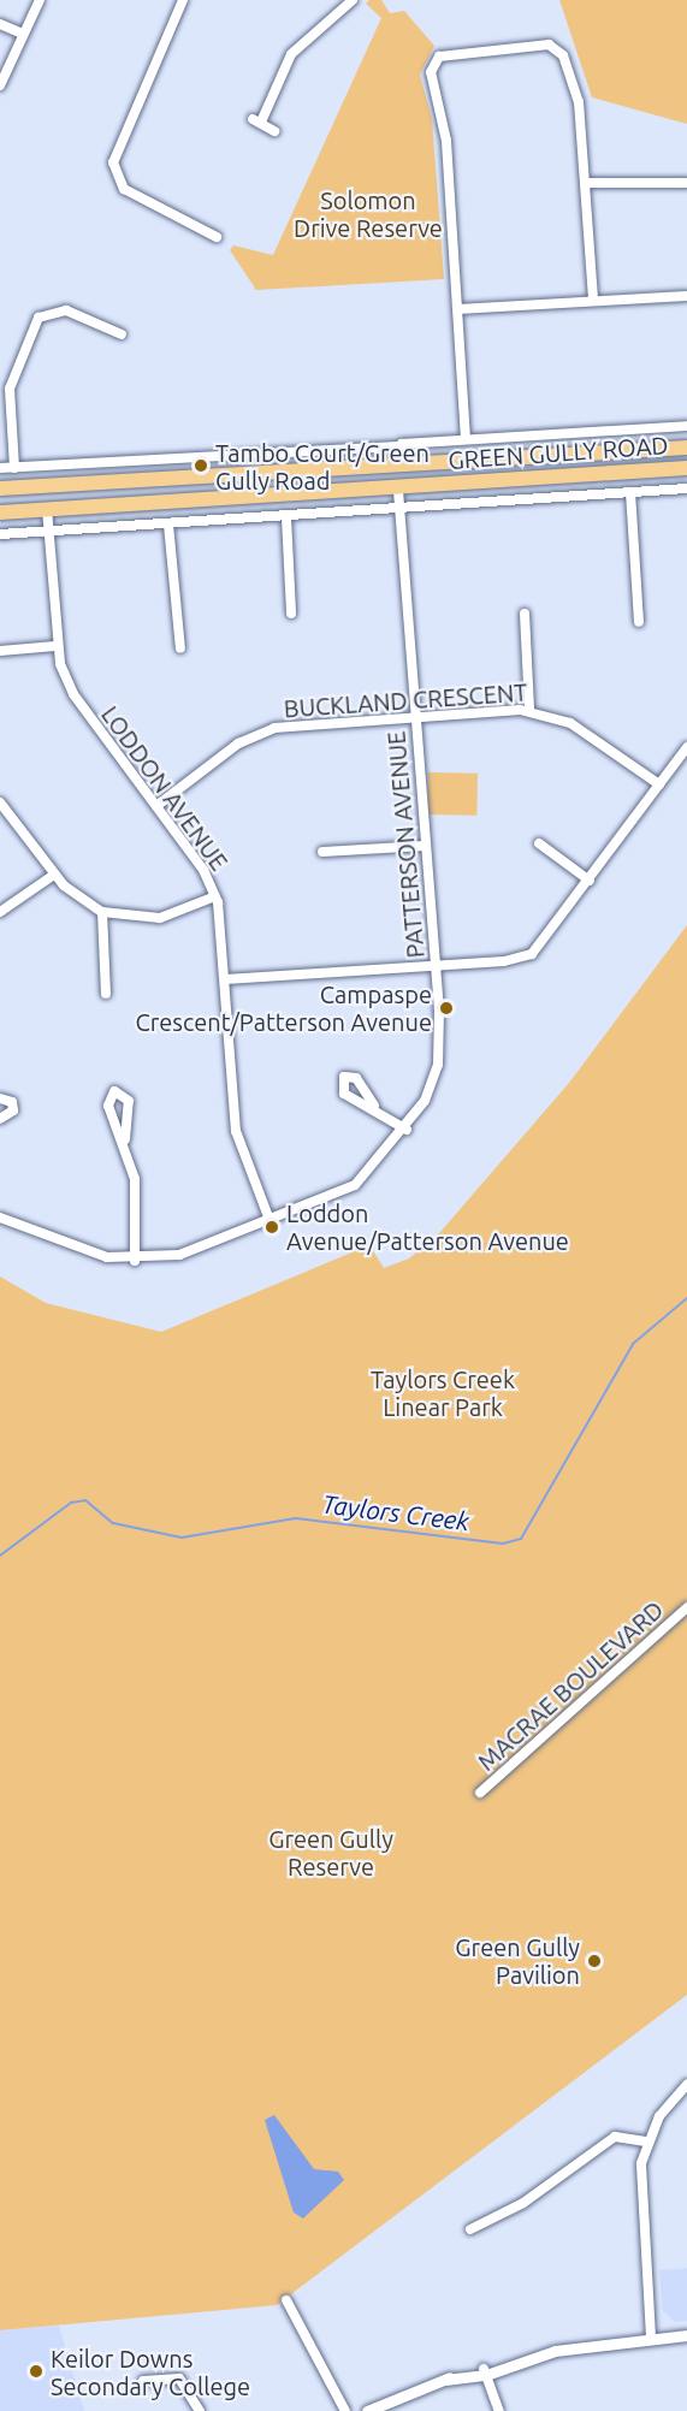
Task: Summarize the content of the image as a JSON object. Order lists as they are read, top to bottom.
{
  "streets": {
    "main road": ["GREEN GULLY ROAD"],
    "street": [
      "BUCKLAND CRESCENT",
      "LODDON AVENUE",
      "PATTERSON AVENUE",
      "MACRAE BOULEVARD"
    ]
  },
  "crossings": [
    ["GREEN GULLY ROAD", "LODDON AVENUE"],
    ["GREEN GULLY ROAD", "PATTERSON AVENUE"],
    ["BUCKLAND CRESCENT", "LODDON AVENUE"],
    ["BUCKLAND CRESCENT", "PATTERSON AVENUE"],
    ["LODDON AVENUE", "PATTERSON AVENUE"]
  ],
  "water": ["Taylors Creek"],
  "parks": ["Solomon Drive Reserve", "Taylors Creek Linear Park", "Green Gully Reserve"],
  "places": [
    "Tambo Court/Green Gully Road",
    "Campaspe Crescent/Patterson Avenue",
    "Loddon Avenue/Patterson Avenue",
    "Green Gully Pavilion",
    "Keilor Downs Secondary College"
  ]
}
